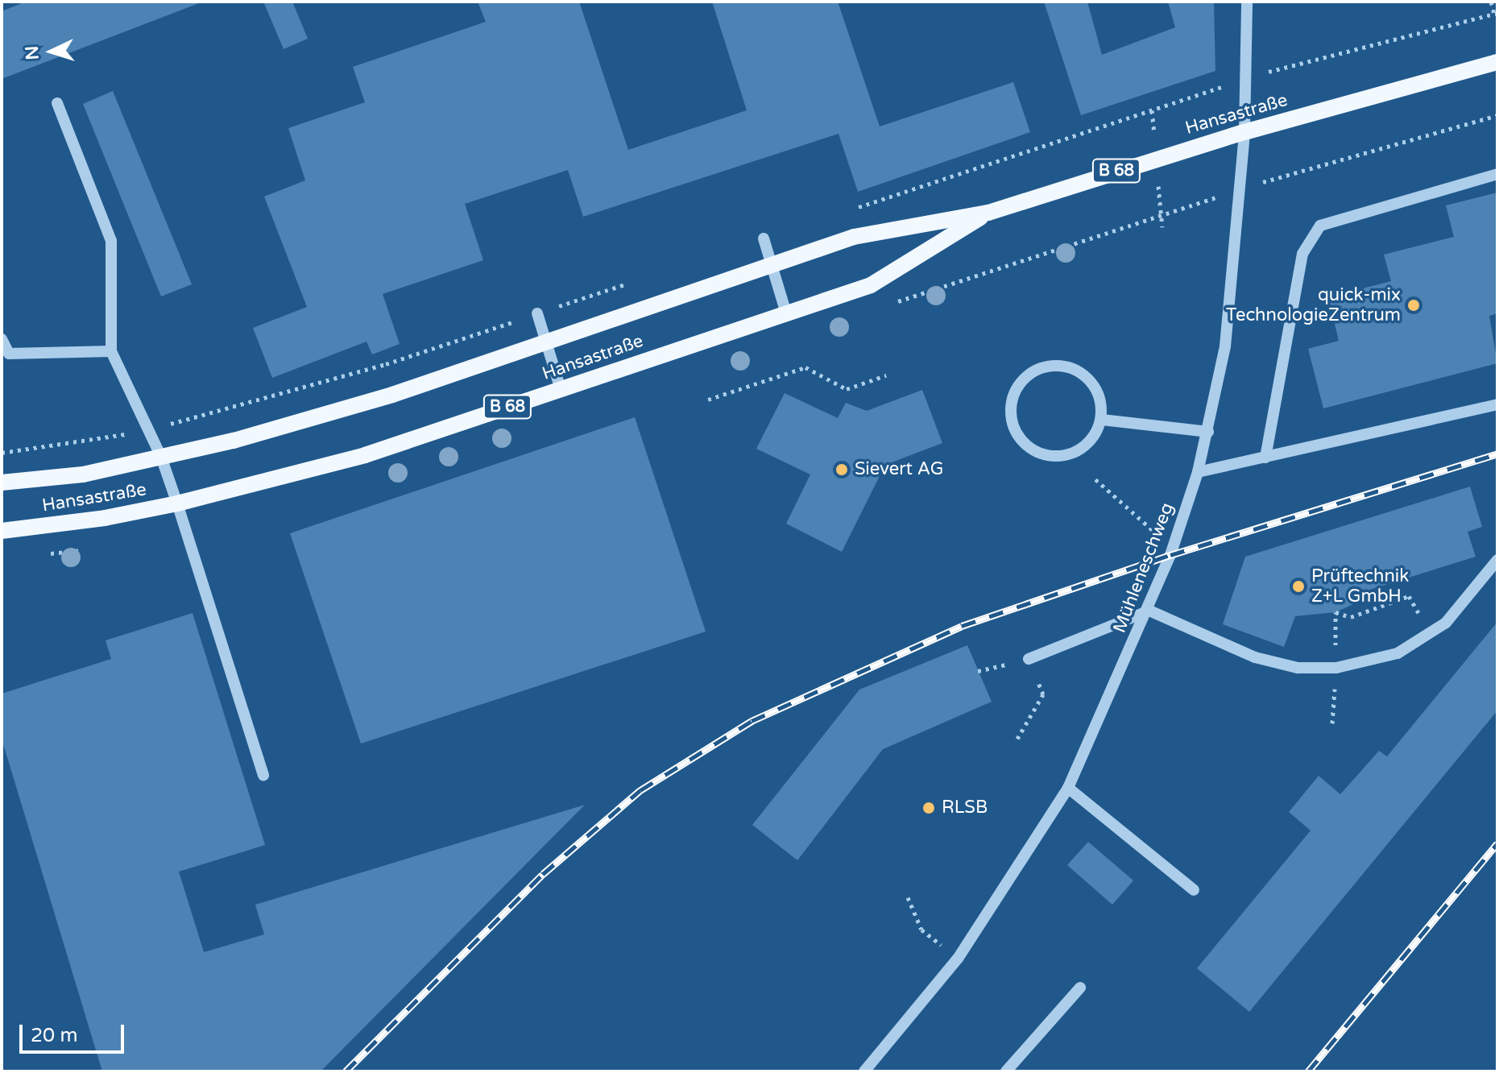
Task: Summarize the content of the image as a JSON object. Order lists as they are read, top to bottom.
{
  "streets": {
    "main road": ["Hansastraße", "B 68"],
    "street": ["Mühleneschweg"]
  },
  "crossings": [
    ["Hansastraße", "Mühleneschweg"]
  ],
  "places": [
    "quick-mix TechnologieZentrum",
    "Sievert AG",
    "Prüftechnik Z+L GmbH",
    "RLSB"
  ],
  "scale_bar": "20 m",
  "north": "left"
}
